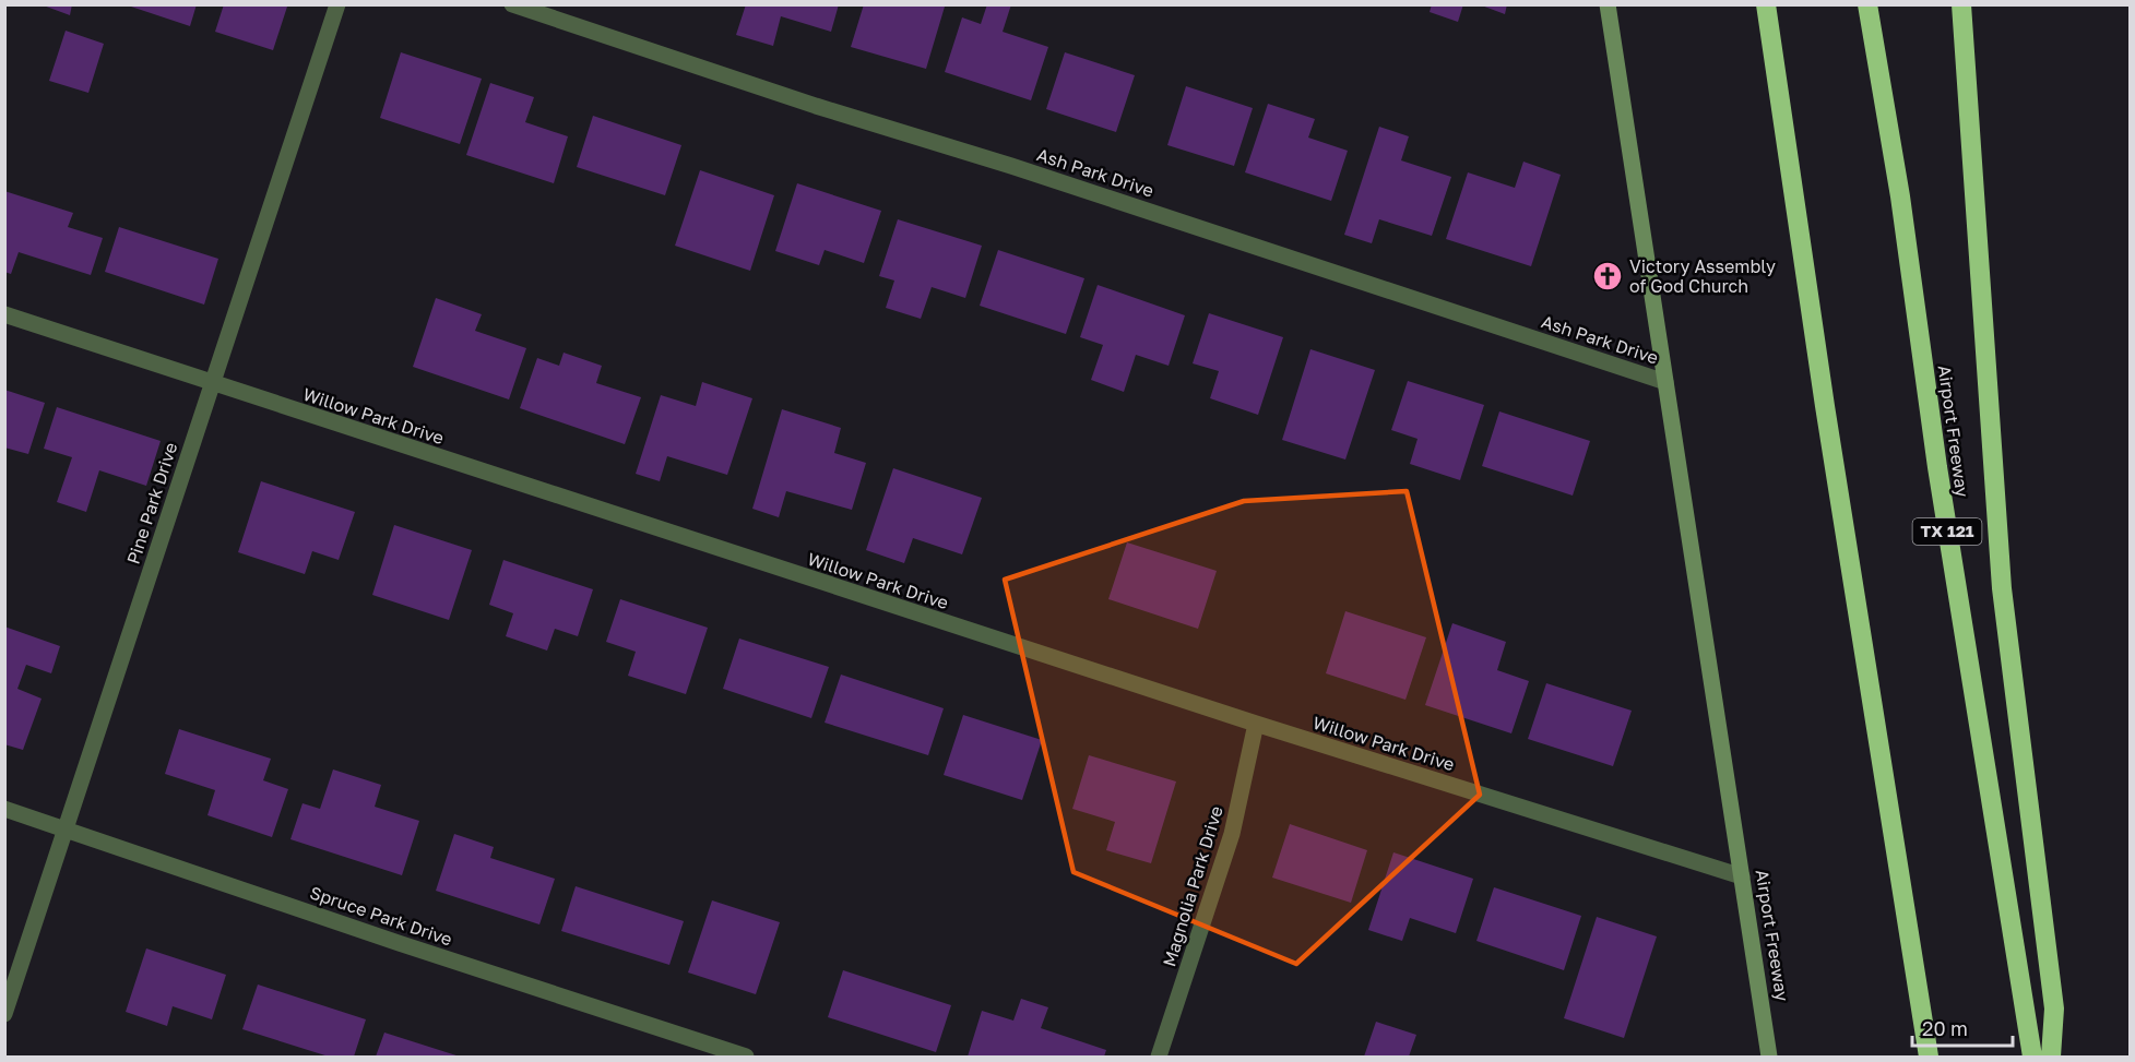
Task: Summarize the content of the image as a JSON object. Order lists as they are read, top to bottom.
{
  "streets": {
    "highway": ["Airport Freeway", "TX 121"],
    "street": [
      "Ash Park Drive",
      "Willow Park Drive",
      "Pine Park Drive",
      "Magnolia Park Drive",
      "Spruce Park Drive"
    ]
  },
  "crossings": [
    ["Ash Park Drive", "Airport Freeway"],
    ["Willow Park Drive", "Airport Freeway"],
    ["Willow Park Drive", "Pine Park Drive"],
    ["Willow Park Drive", "Magnolia Park Drive"],
    ["Pine Park Drive", "Spruce Park Drive"]
  ],
  "places": {
    "church": ["Victory Assembly of God Church"]
  },
  "scale_bar": "20 m"
}
